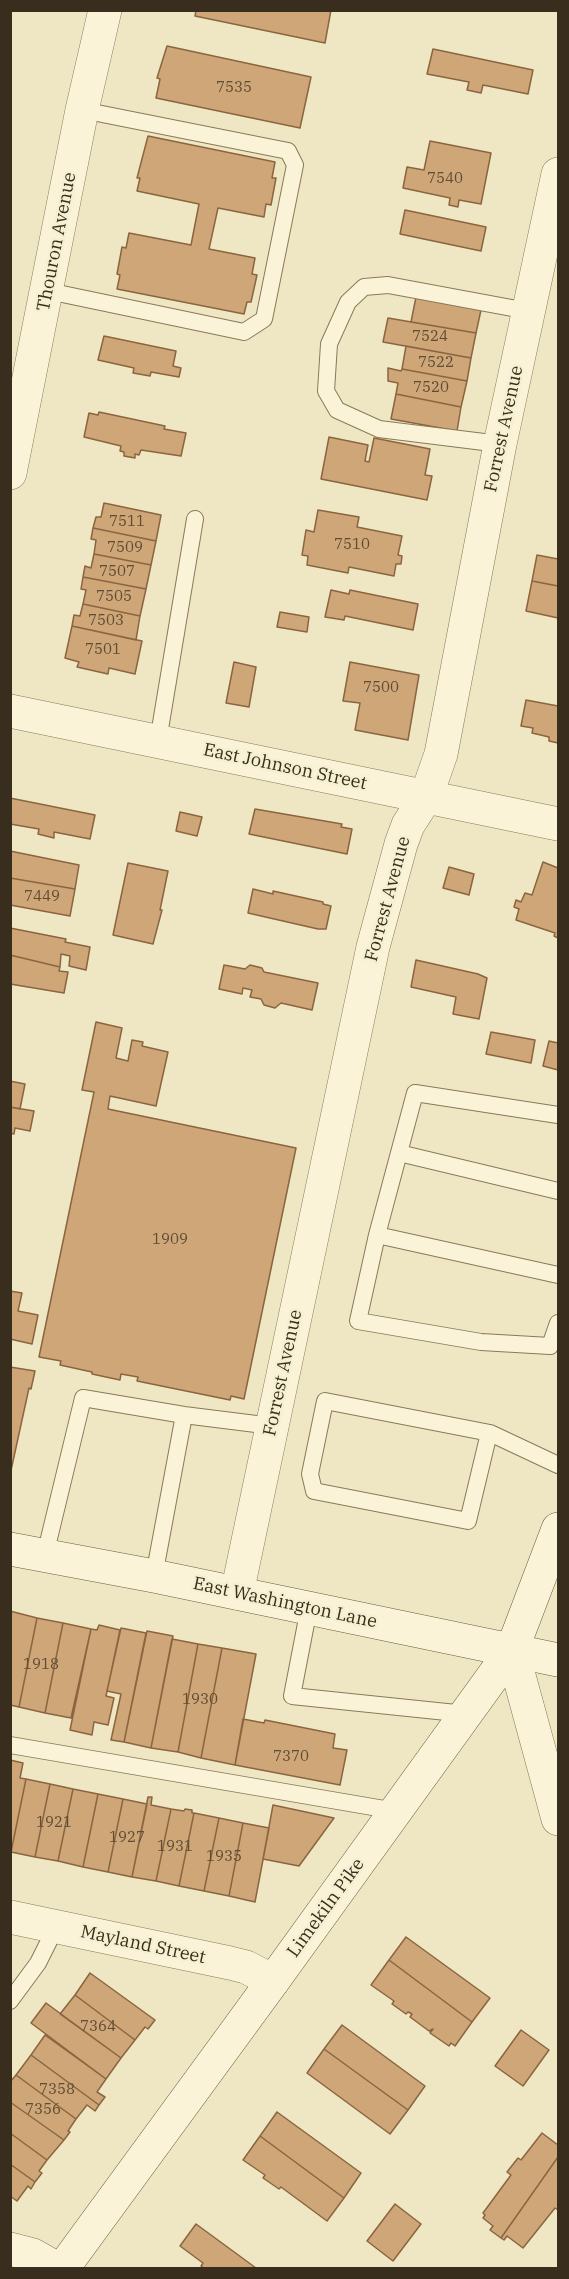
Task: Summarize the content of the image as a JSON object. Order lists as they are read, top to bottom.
{
  "streets": {
    "street": [
      "Thouron Avenue",
      "Forrest Avenue",
      "East Johnson Street",
      "East Washington Lane",
      "Limekiln Pike",
      "Mayland Street"
    ]
  },
  "crossings": [
    ["Forrest Avenue", "East Johnson Street"],
    ["Forrest Avenue", "East Washington Lane"],
    ["East Washington Lane", "Limekiln Pike"],
    ["Limekiln Pike", "Mayland Street"]
  ],
  "house_numbers": [
    "7535",
    "7540",
    "7524",
    "7522",
    "7520",
    "7511",
    "7510",
    "7509",
    "7507",
    "7505",
    "7503",
    "7501",
    "7500",
    "7449",
    "1909",
    "1918",
    "1930",
    "7370",
    "1921",
    "1927",
    "1931",
    "1935",
    "7364",
    "7358",
    "7356"
  ]
}
